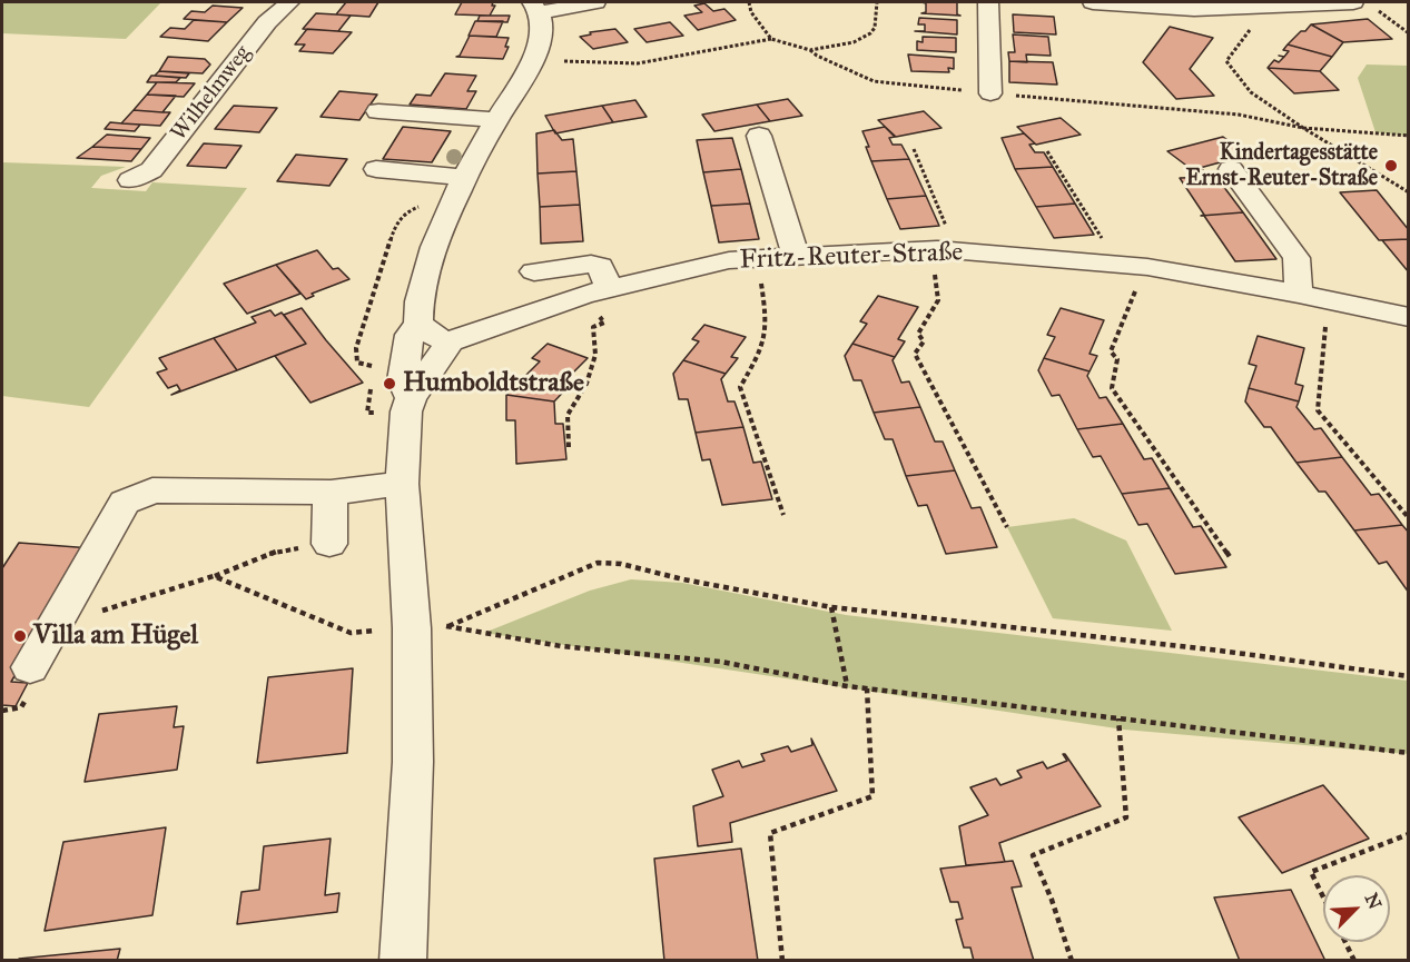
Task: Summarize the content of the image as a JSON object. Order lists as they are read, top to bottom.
{
  "streets": {
    "street": ["Wilhelmweg", "Fritz-Reuter-Straße"]
  },
  "places": ["Kindertagesstätte Ernst-Reuter-Straße", "Humboldtstraße", "Villa am Hügel"],
  "north": "top right"
}
